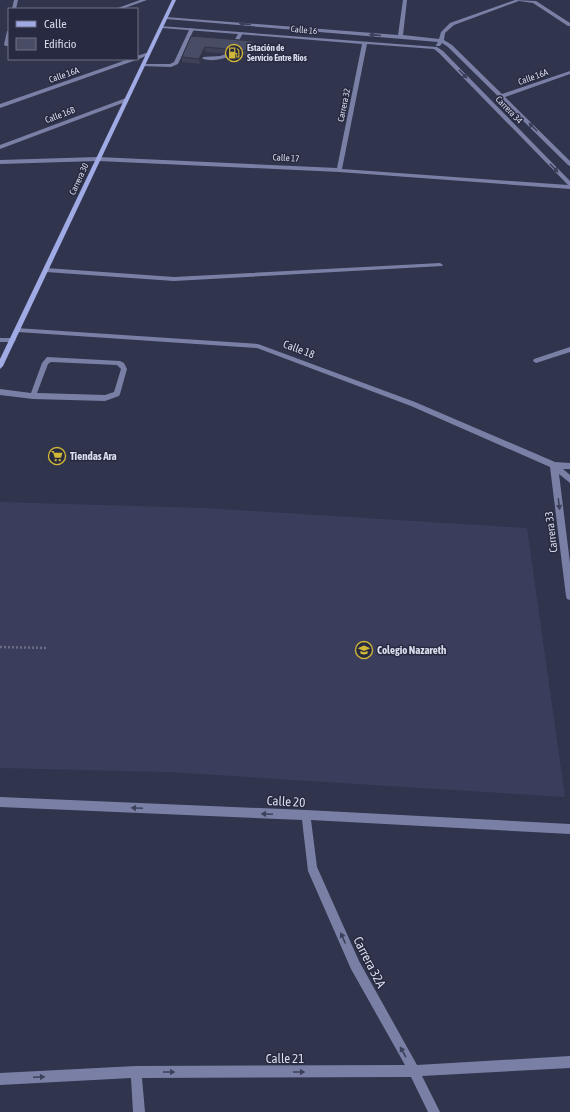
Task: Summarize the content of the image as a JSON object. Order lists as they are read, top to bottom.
{
  "streets": {
    "main road": ["Carrera 30"],
    "street": [
      "Calle 16",
      "Calle 16A",
      "Carrera 32",
      "Carrera 34",
      "Calle 16B",
      "Calle 17",
      "Calle 18",
      "Carrera 33",
      "Calle 20",
      "Carrera 32A",
      "Calle 21"
    ]
  },
  "crossings": [
    ["Calle 16", "Carrera 32"],
    ["Calle 16", "Carrera 34"],
    ["Calle 16", "Carrera 30"],
    ["Calle 16A", "Carrera 34"],
    ["Carrera 32", "Calle 17"],
    ["Carrera 34", "Calle 17"],
    ["Calle 16B", "Carrera 30"],
    ["Calle 17", "Carrera 30"],
    ["Carrera 30", "Calle 18"],
    ["Calle 18", "Carrera 33"],
    ["Calle 20", "Carrera 32A"],
    ["Carrera 32A", "Calle 21"]
  ],
  "one_way": [
    "Carrera 33",
    "Calle 20",
    "Carrera 32A",
    "Calle 21"
  ],
  "places": {
    "fuel station": ["Estación de Servicio Entre Ríos"],
    "supermarket": ["Tiendas Ara"],
    "school or university": ["Colegio Nazareth"]
  },
  "legend": ["Calle", "Edificio"]
}
